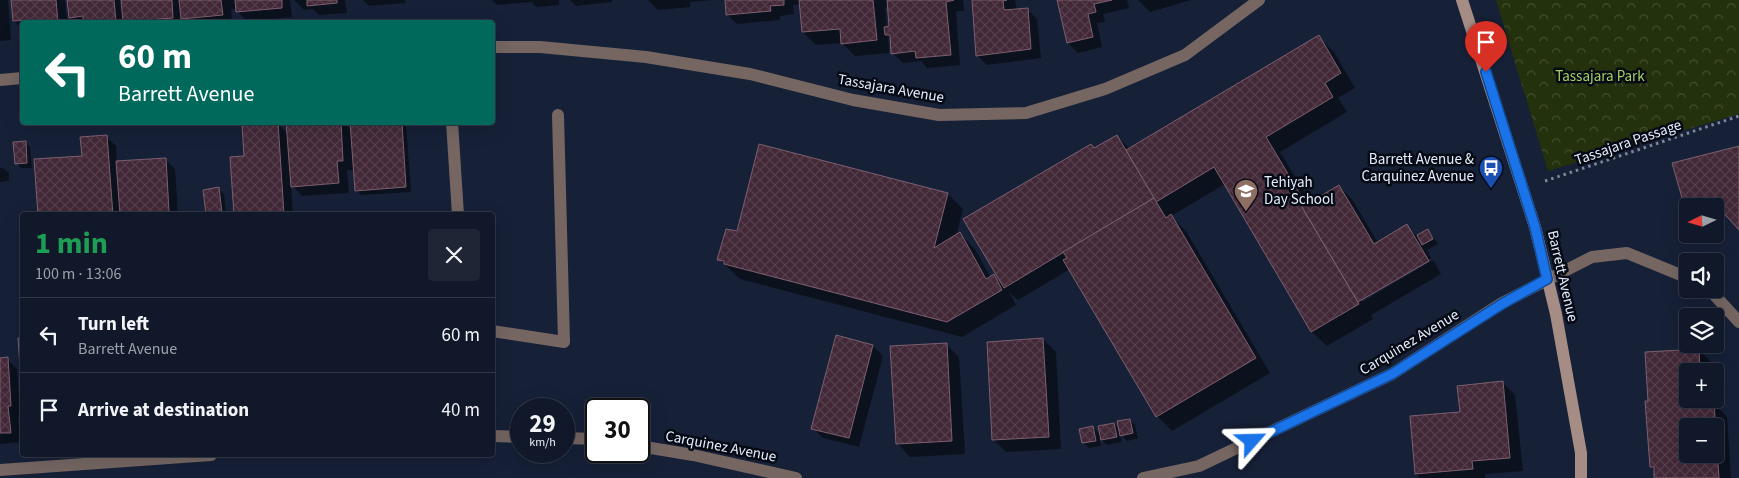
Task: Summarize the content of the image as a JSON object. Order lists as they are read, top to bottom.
{
  "streets": {
    "street": ["Tassajara Avenue", "Barrett Avenue", "Carquinez Avenue"],
    "path": ["Tassajara Passage"]
  },
  "crossings": [
    ["Tassajara Passage", "Barrett Avenue"],
    ["Barrett Avenue", "Carquinez Avenue"]
  ],
  "parks": ["Tassajara Park"],
  "places": {
    "bus stop": ["Barrett Avenue & Carquinez Avenue"],
    "school or university": ["Tehiyah Day School"]
  },
  "north": "left",
  "page": {
    "turn": ["60 m", "Barrett Avenue"],
    "map_buttons": ["+", "−"],
    "heading": ["1 min", "100 m · 13:06"],
    "list": [
      {
        "name": "Turn left",
        "note": "Barrett Avenue",
        "value": "60 m"
      },
      {
        "name": "Arrive at destination",
        "value": "40 m"
      }
    ],
    "speed": "29 km/h",
    "limit": "30"
  }
}
